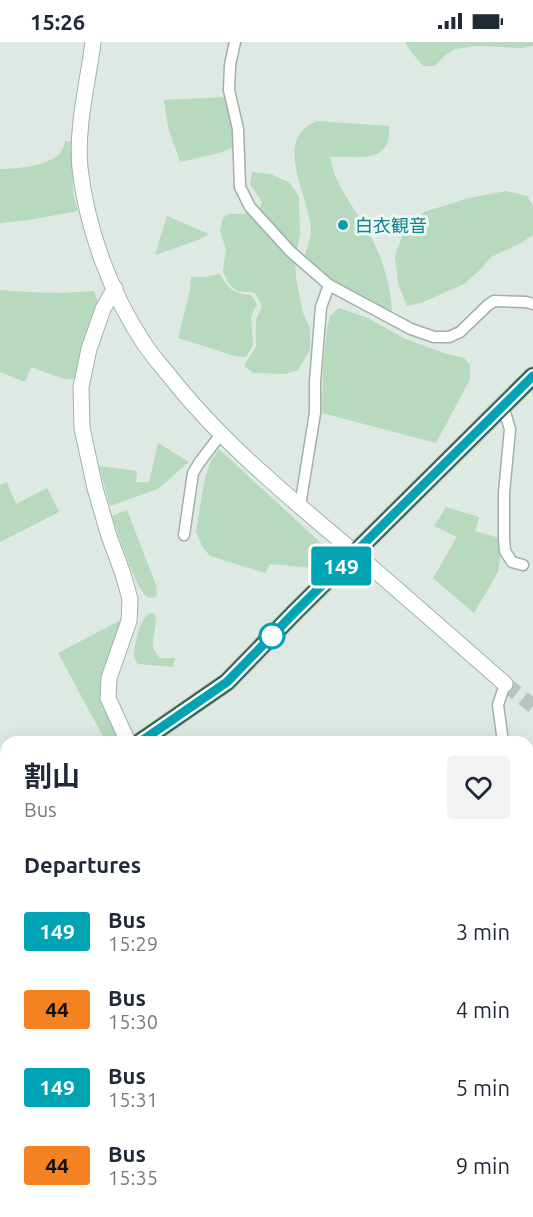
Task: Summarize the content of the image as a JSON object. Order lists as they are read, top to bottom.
{
  "places": ["白衣観音"],
  "lines": ["bus line 149"],
  "page": {
    "status": "15:26",
    "on_map": "149",
    "heading": [
      ["割山", "Bus"],
      "Departures"
    ],
    "list": [
      {
        "mark": "149",
        "name": "Bus",
        "note": "15:29",
        "value": "3 min"
      },
      {
        "mark": "44",
        "name": "Bus",
        "note": "15:30",
        "value": "4 min"
      },
      {
        "mark": "149",
        "name": "Bus",
        "note": "15:31",
        "value": "5 min"
      },
      {
        "mark": "44",
        "name": "Bus",
        "note": "15:35",
        "value": "9 min"
      }
    ]
  }
}
